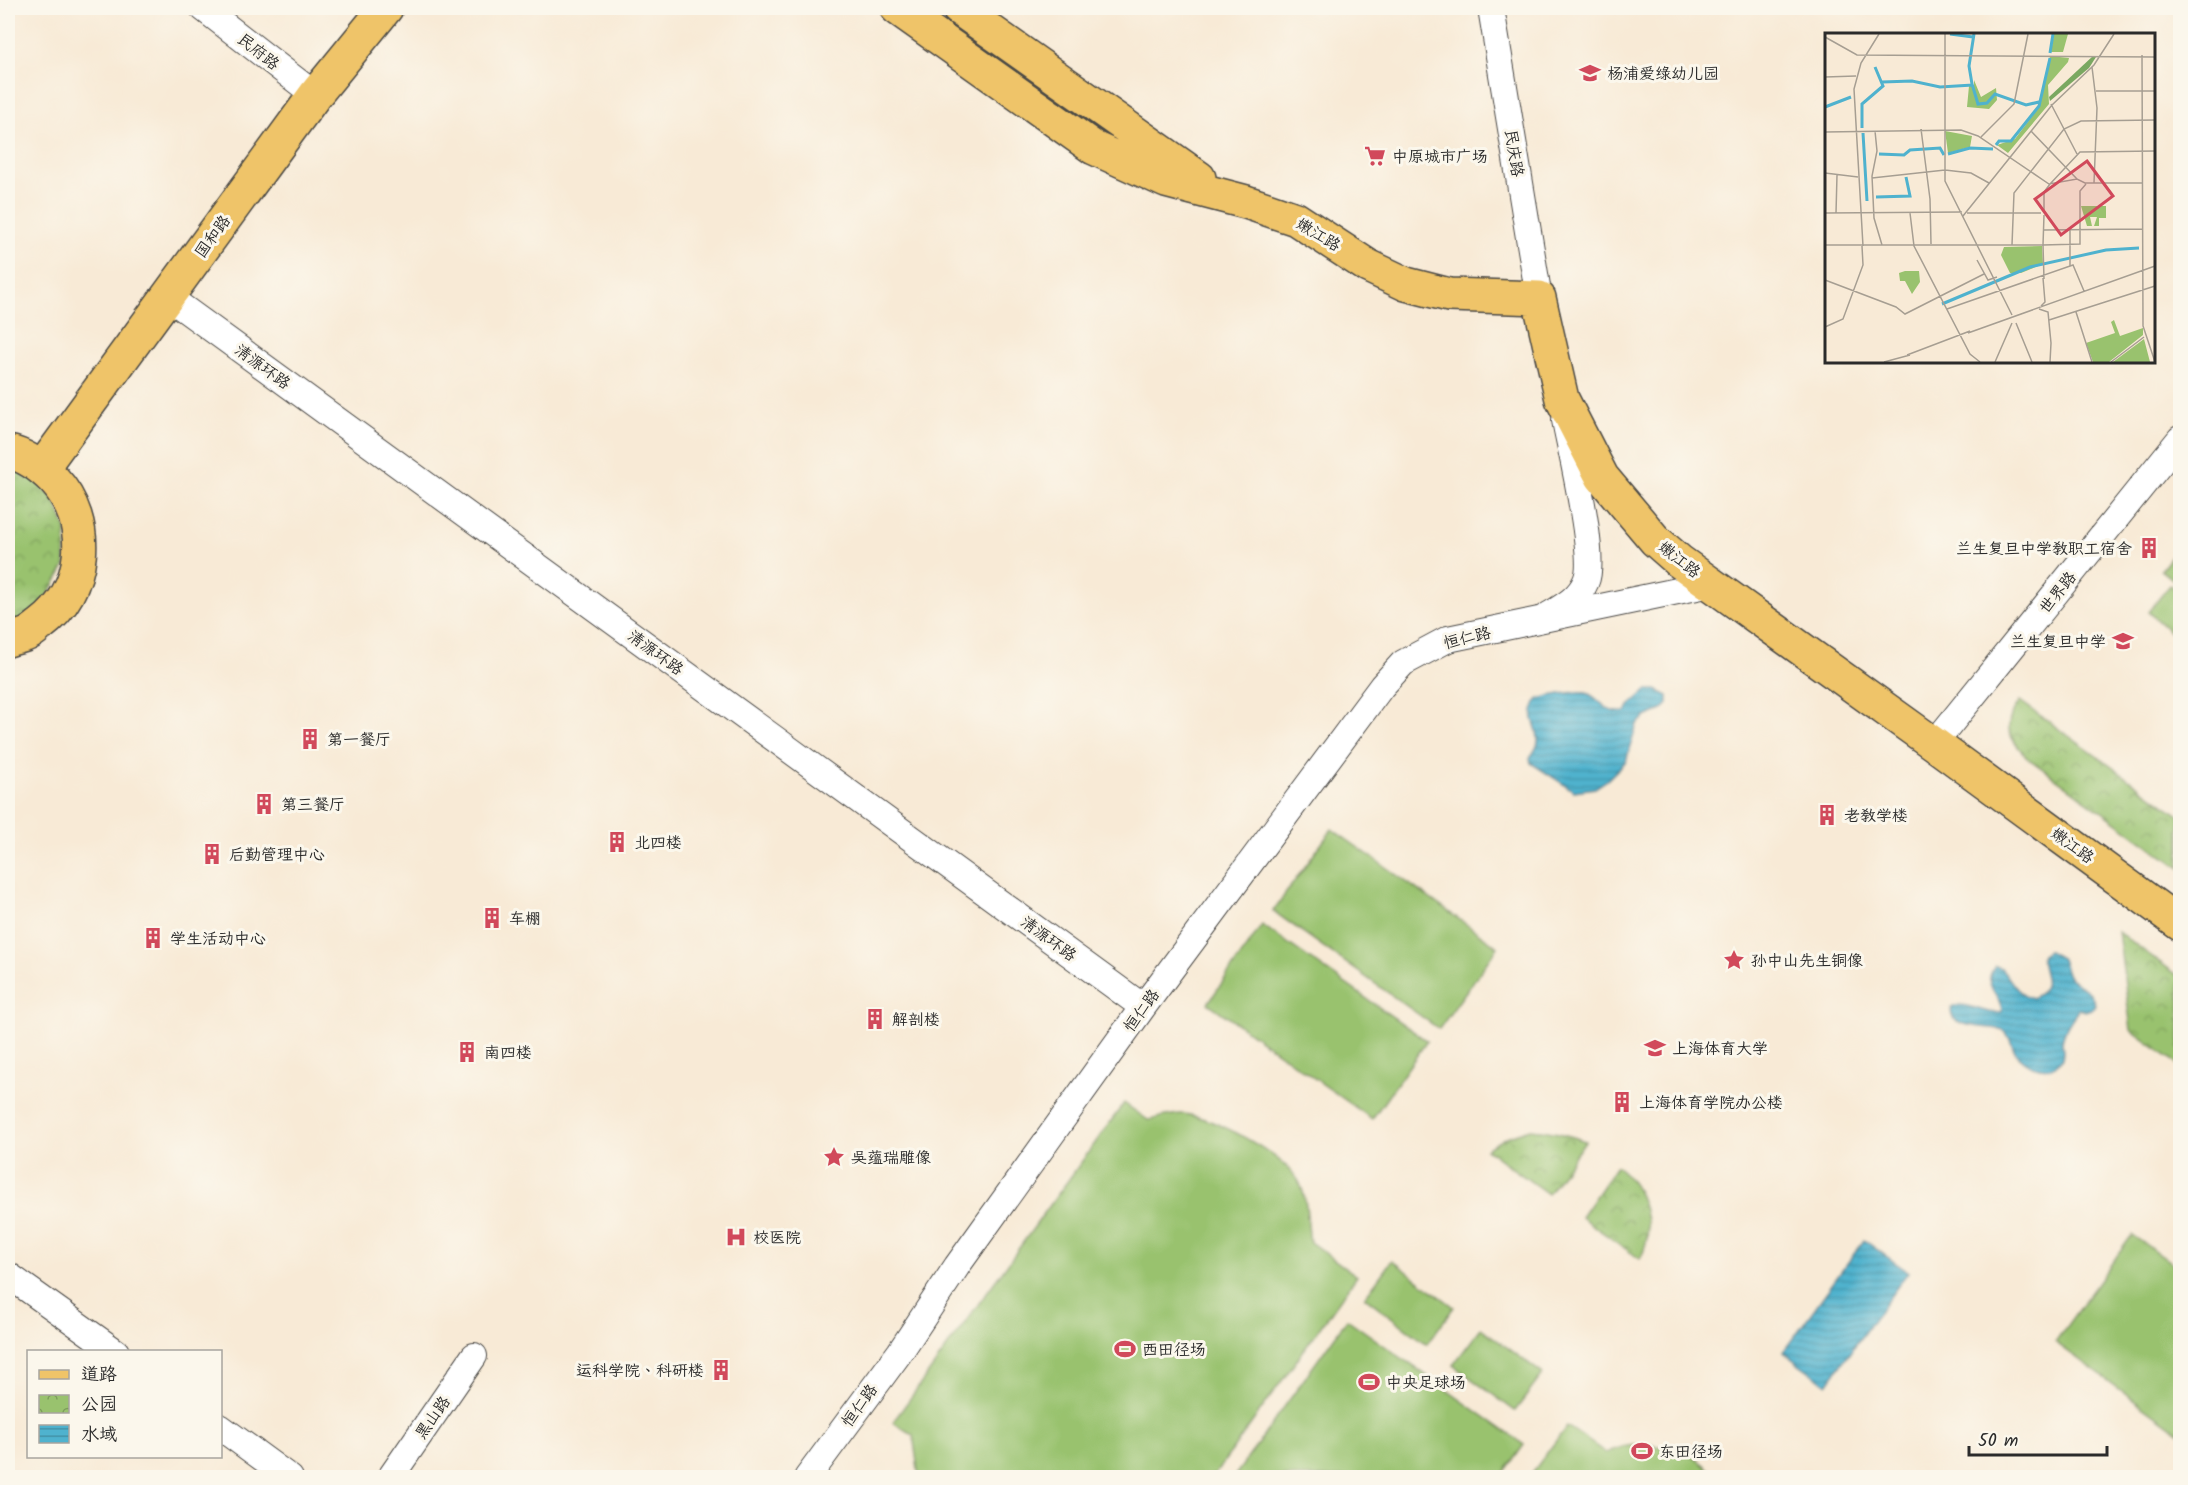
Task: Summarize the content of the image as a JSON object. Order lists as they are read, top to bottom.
{
  "streets": {
    "main road": ["嫩江路", "国和路"],
    "street": [
      "民府路",
      "民庆路",
      "清源环路",
      "世界路",
      "恒仁路",
      "黑山路"
    ]
  },
  "crossings": [
    ["民府路", "国和路"],
    ["民庆路", "嫩江路"],
    ["嫩江路", "世界路"],
    ["嫩江路", "恒仁路"],
    ["国和路", "清源环路"],
    ["清源环路", "恒仁路"]
  ],
  "places": {
    "school or university": ["杨浦爱绿幼儿园", "兰生复旦中学", "上海体育大学"],
    "supermarket": ["中原城市广场"],
    "building": [
      "兰生复旦中学教职工宿舍",
      "第一餐厅",
      "第三餐厅",
      "老教学楼",
      "北四楼",
      "后勤管理中心",
      "车棚",
      "学生活动中心",
      "解剖楼",
      "南四楼",
      "上海体育学院办公楼",
      "运科学院、科研楼"
    ],
    "place": ["孙中山先生铜像", "吴蕴瑞雕像"],
    "hospital": ["校医院"],
    "sports": ["西田径场", "中央足球场", "东田径场"]
  },
  "legend": ["道路", "公园", "水域"],
  "scale_bar": "50 m"
}
